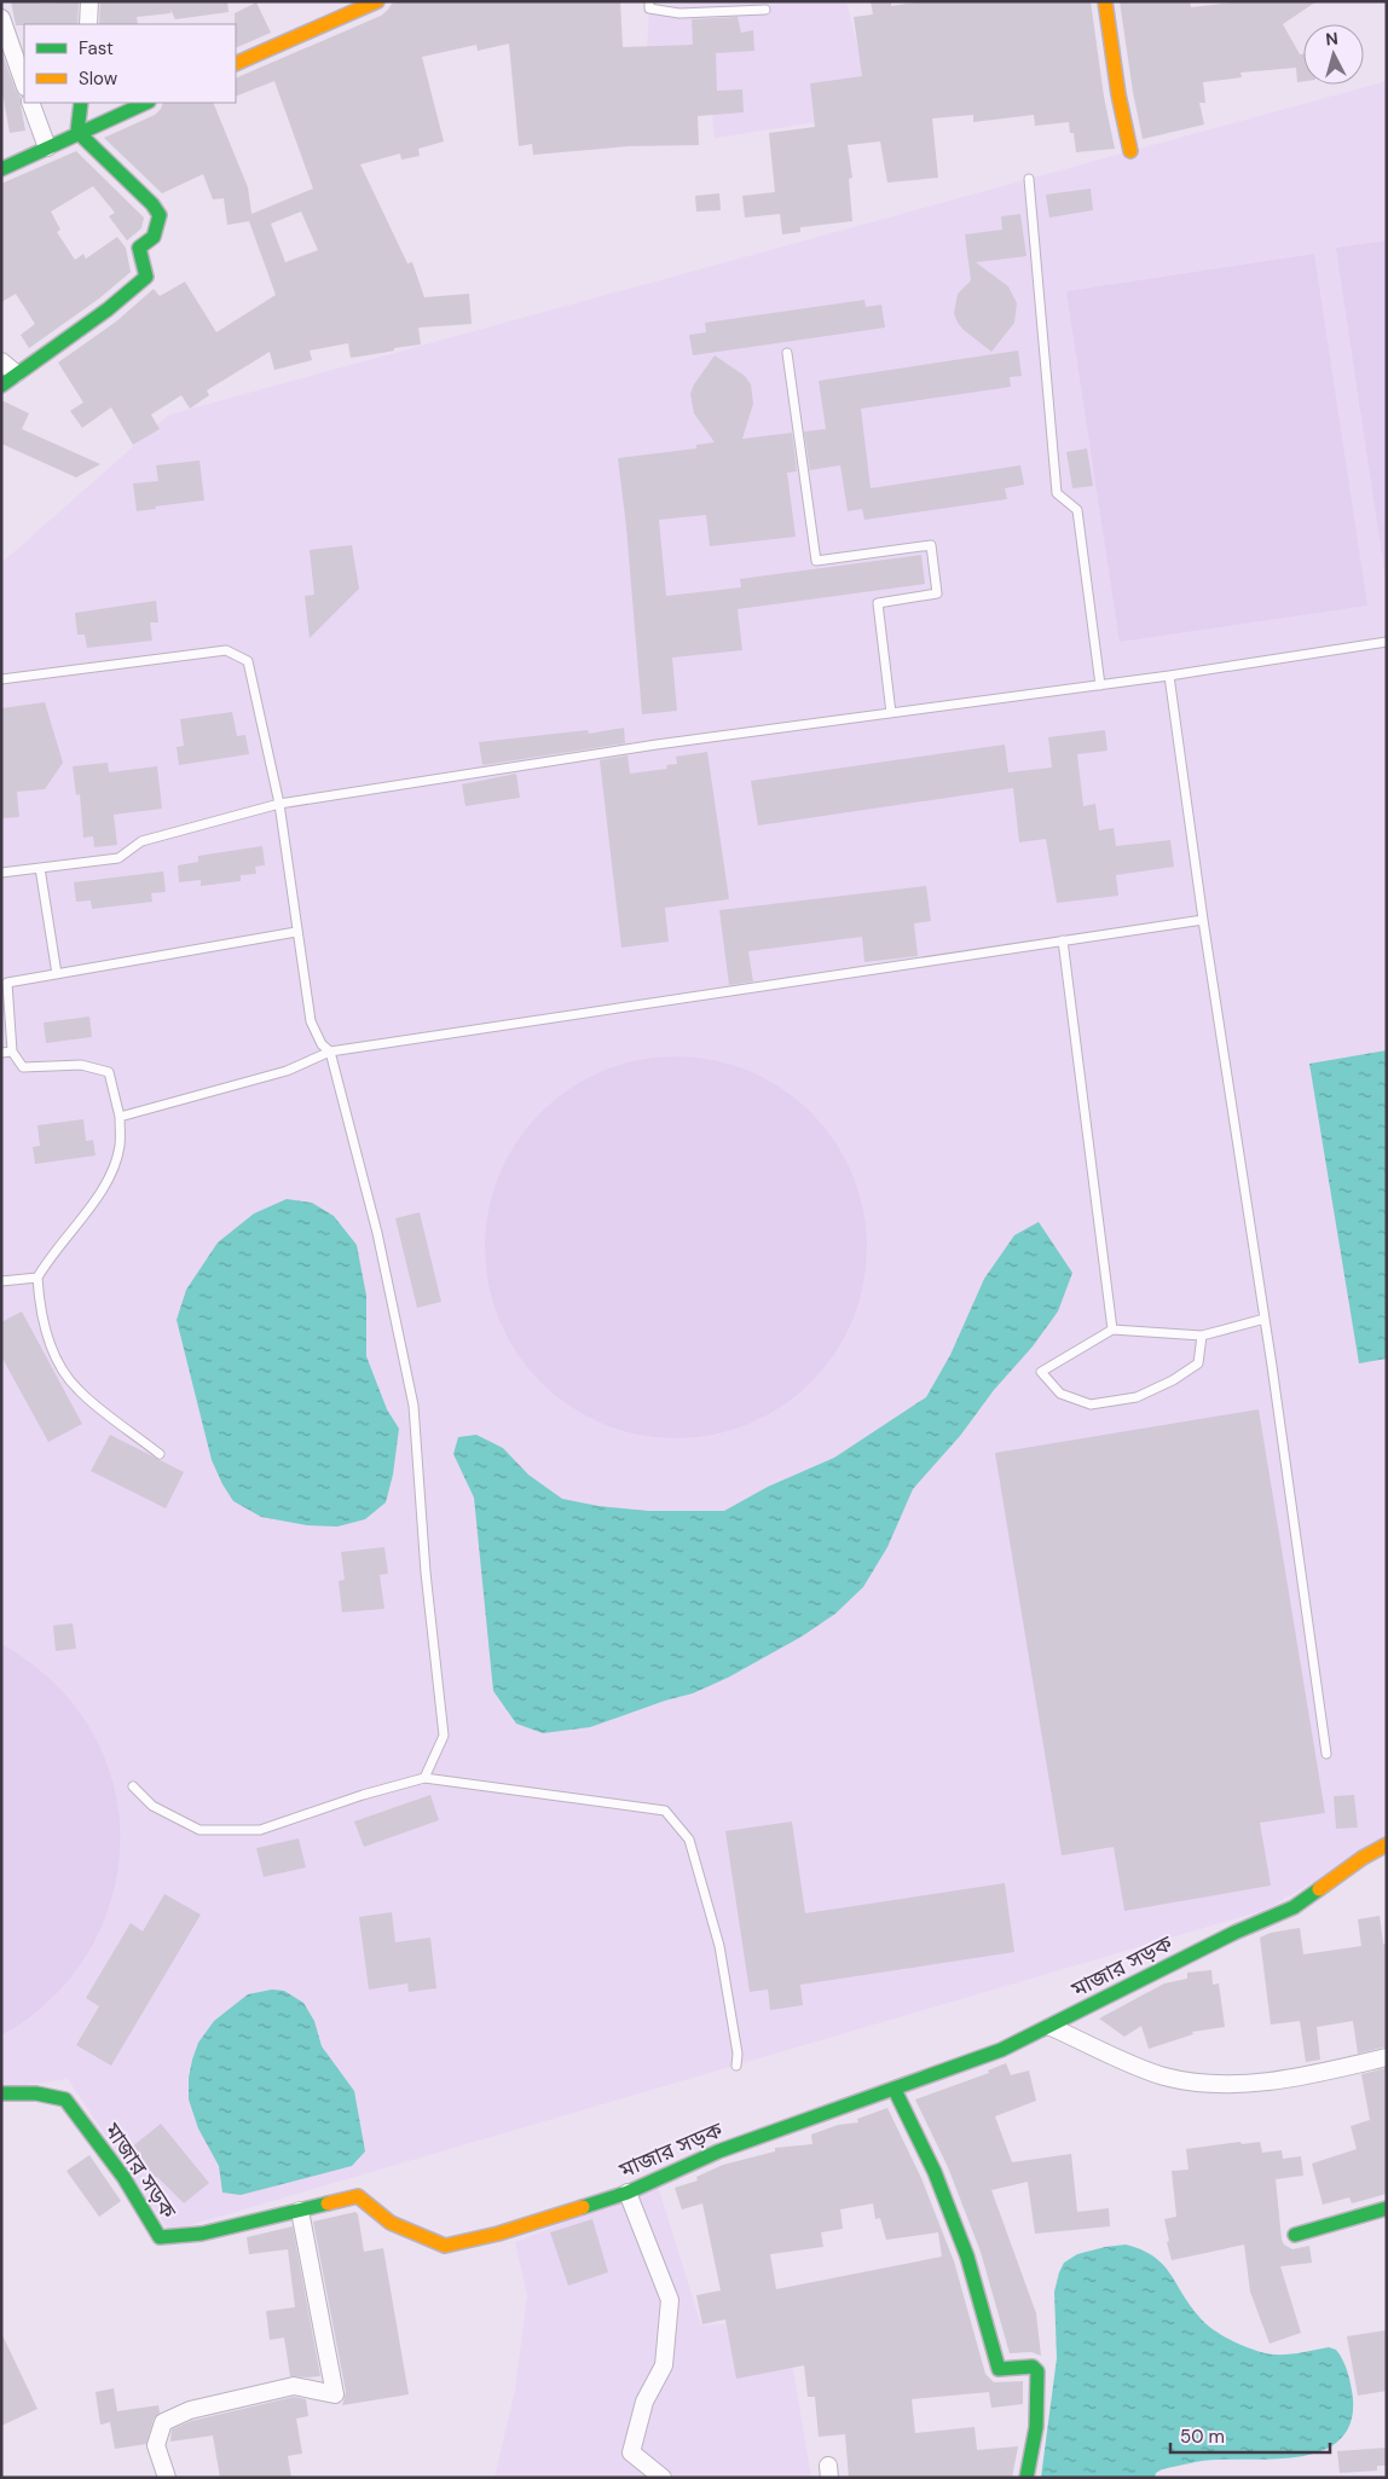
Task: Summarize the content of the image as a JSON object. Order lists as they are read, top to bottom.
{
  "streets": {
    "street": ["মাজার সড়ক"]
  },
  "legend": ["Fast", "Slow"],
  "scale_bar": "50 m",
  "north": "top"
}
